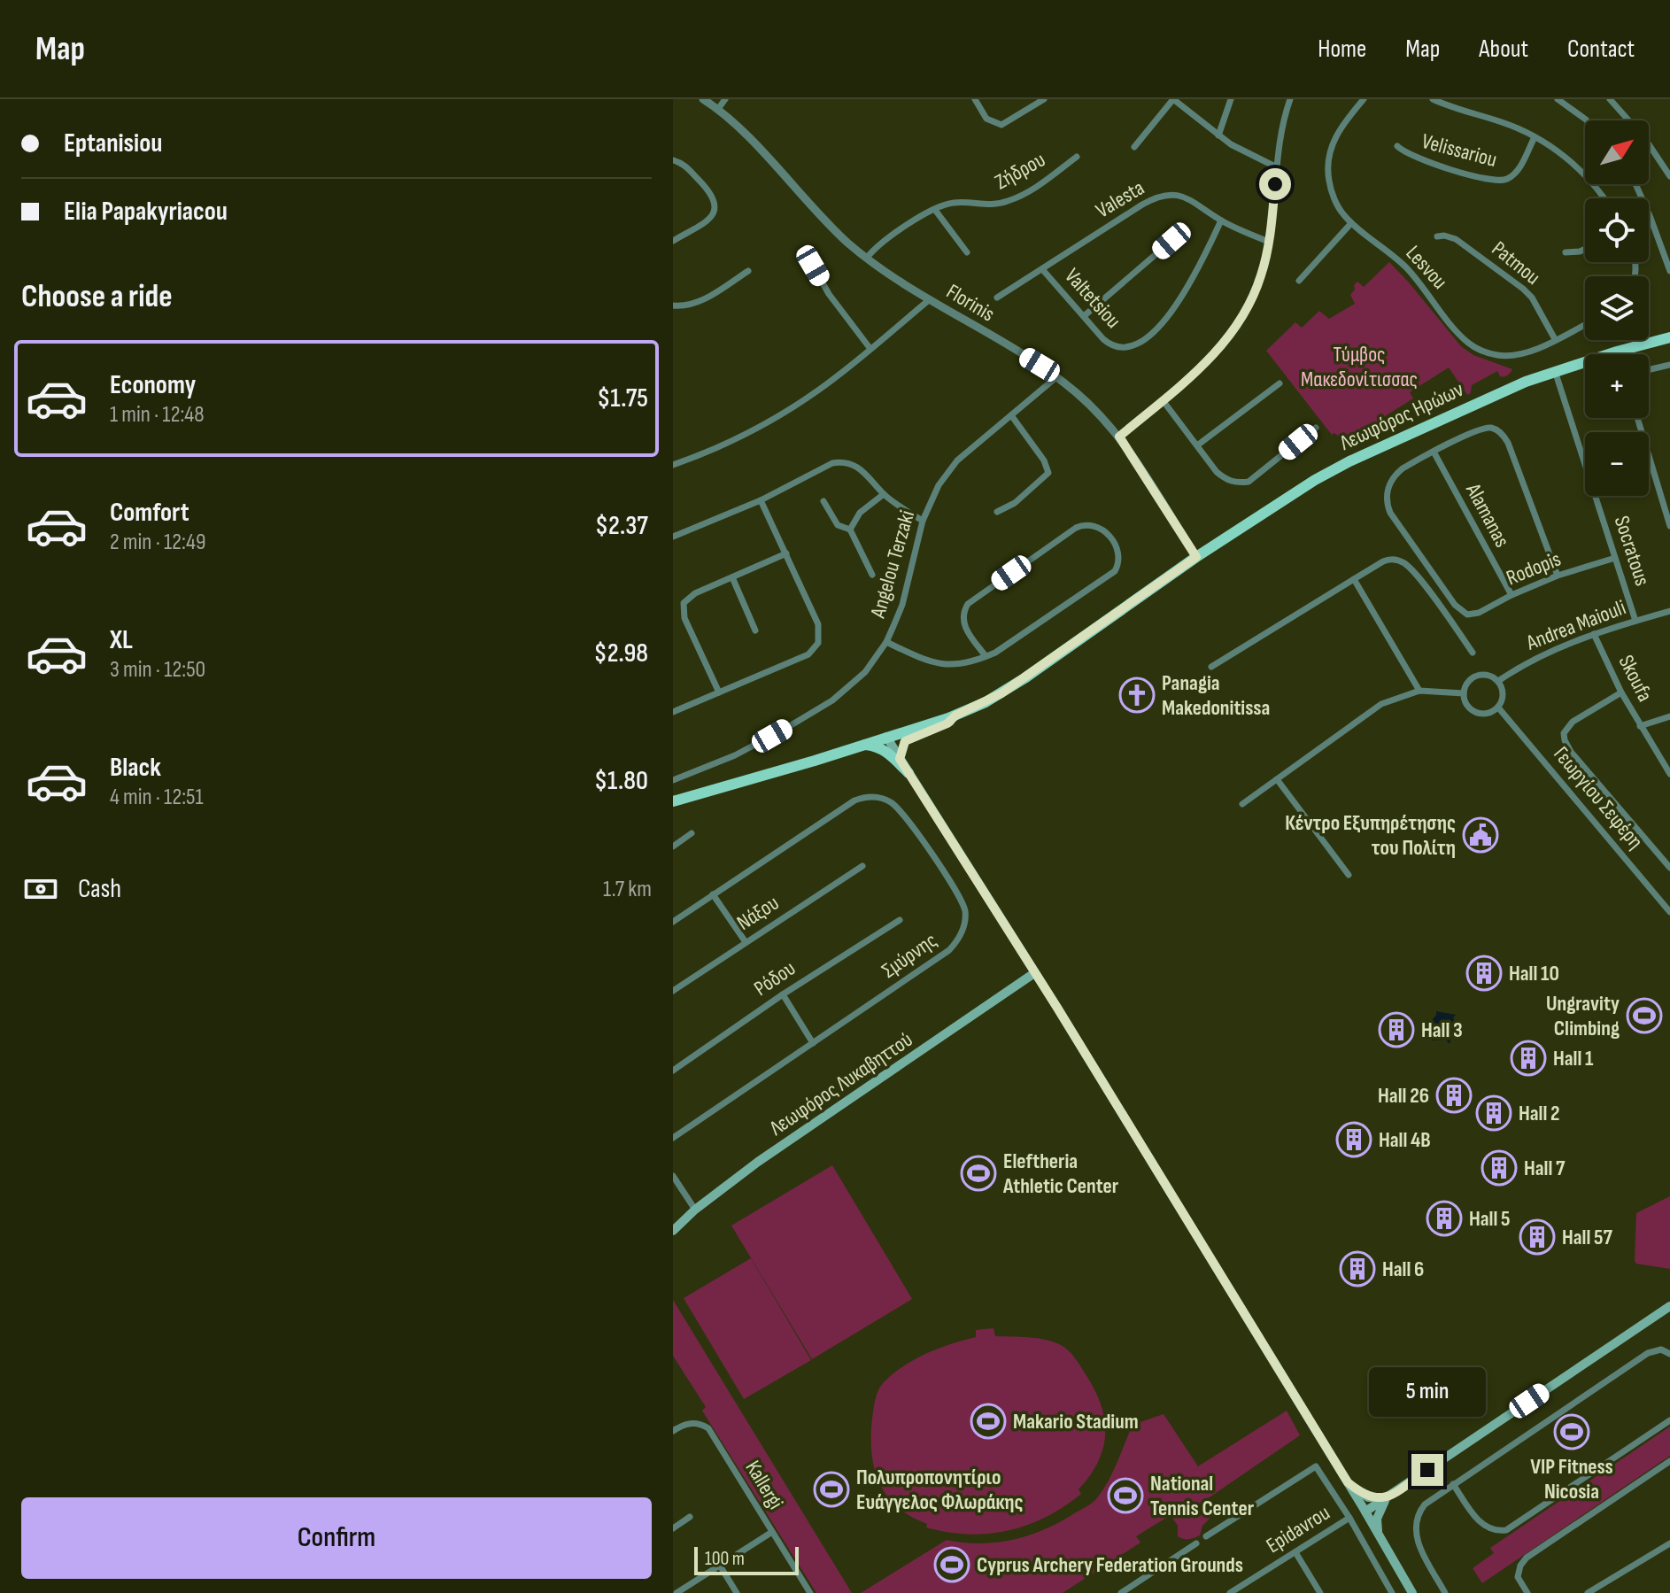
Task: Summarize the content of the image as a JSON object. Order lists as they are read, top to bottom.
{
  "streets": {
    "main road": ["Λεωφόρος Ηρώων", "Λεωφόρος Λυκαβηττού"],
    "street": [
      "Velissariou",
      "Ζήδρου",
      "Valesta",
      "Patmou",
      "Lesvou",
      "Valtetsiou",
      "Florinis",
      "Alamanas",
      "Socratous",
      "Angelou Terzaki",
      "Rodopis",
      "Andrea Maiouli",
      "Skoufa",
      "Γεωργίου Σεφέρη",
      "Νάξου",
      "Σμύρνης",
      "Ρόδου",
      "Kallergi",
      "Epidavrou"
    ]
  },
  "crossings": [
    ["Ζήδρου", "Florinis"],
    ["Valesta", "Valtetsiou"],
    ["Patmou", "Lesvou"],
    ["Florinis", "Λεωφόρος Ηρώων"],
    ["Florinis", "Angelou Terzaki"],
    ["Λεωφόρος Ηρώων", "Socratous"],
    ["Alamanas", "Rodopis"],
    ["Socratous", "Rodopis"],
    ["Socratous", "Andrea Maiouli"],
    ["Andrea Maiouli", "Skoufa"],
    ["Andrea Maiouli", "Γεωργίου Σεφέρη"]
  ],
  "parks": ["Τύμβος Μακεδονίτισσας"],
  "places": {
    "church": ["Panagia Makedonitissa"],
    "public building": ["Κέντρο Εξυπηρέτησης του Πολίτη"],
    "building": [
      "Hall 10",
      "Hall 3",
      "Hall 1",
      "Hall 26",
      "Hall 2",
      "Hall 4B",
      "Hall 7",
      "Hall 5",
      "Hall 57",
      "Hall 6"
    ],
    "sports": [
      "Ungravity Climbing",
      "Eleftheria Athletic Center",
      "Makario Stadium",
      "VIP Fitness Nicosia",
      "Πολυπροπονητίριο Ευάγγελος Φλωράκης",
      "National Tennis Center",
      "Cyprus Archery Federation Grounds"
    ]
  },
  "scale_bar": "100 m",
  "north": "top right",
  "page": {
    "header": "Map",
    "nav": [
      "Home",
      "Map",
      "About",
      "Contact"
    ],
    "banner": ["Eptanisiou", "Elia Papakyriacou"],
    "map_buttons": ["+", "−"],
    "heading": "Choose a ride",
    "list": [
      {
        "name": "Economy",
        "note": "1 min · 12:48",
        "value": "$1.75"
      },
      {
        "name": "Comfort",
        "note": "2 min · 12:49",
        "value": "$2.37"
      },
      {
        "name": "XL",
        "note": "3 min · 12:50",
        "value": "$2.98"
      },
      {
        "name": "Black",
        "note": "4 min · 12:51",
        "value": "$1.80"
      }
    ],
    "pay": ["Cash", "1.7 km"],
    "bubble": "5 min",
    "buttons": "Confirm",
    "scale": "100 m"
  }
}
